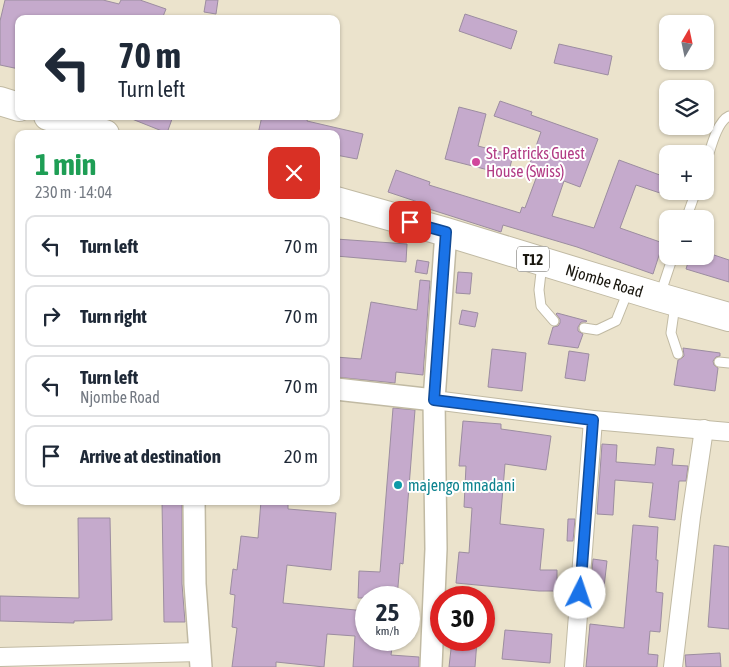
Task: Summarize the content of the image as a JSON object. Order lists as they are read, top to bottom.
{
  "streets": {
    "highway": ["T12", "Njombe Road"]
  },
  "places": ["St. Patricks Guest House (Swiss)", "majengo mnadani"],
  "north": "top",
  "page": {
    "map_buttons": ["+", "−"],
    "turn": ["70 m", "Turn left"],
    "heading": ["1 min", "230 m · 14:04"],
    "list": [
      {
        "name": "Turn left",
        "value": "70 m"
      },
      {
        "name": "Turn right",
        "value": "70 m"
      },
      {
        "name": "Turn left",
        "note": "Njombe Road",
        "value": "70 m"
      },
      {
        "name": "Arrive at destination",
        "value": "20 m"
      }
    ],
    "speed": "25 km/h",
    "limit": "30"
  }
}
